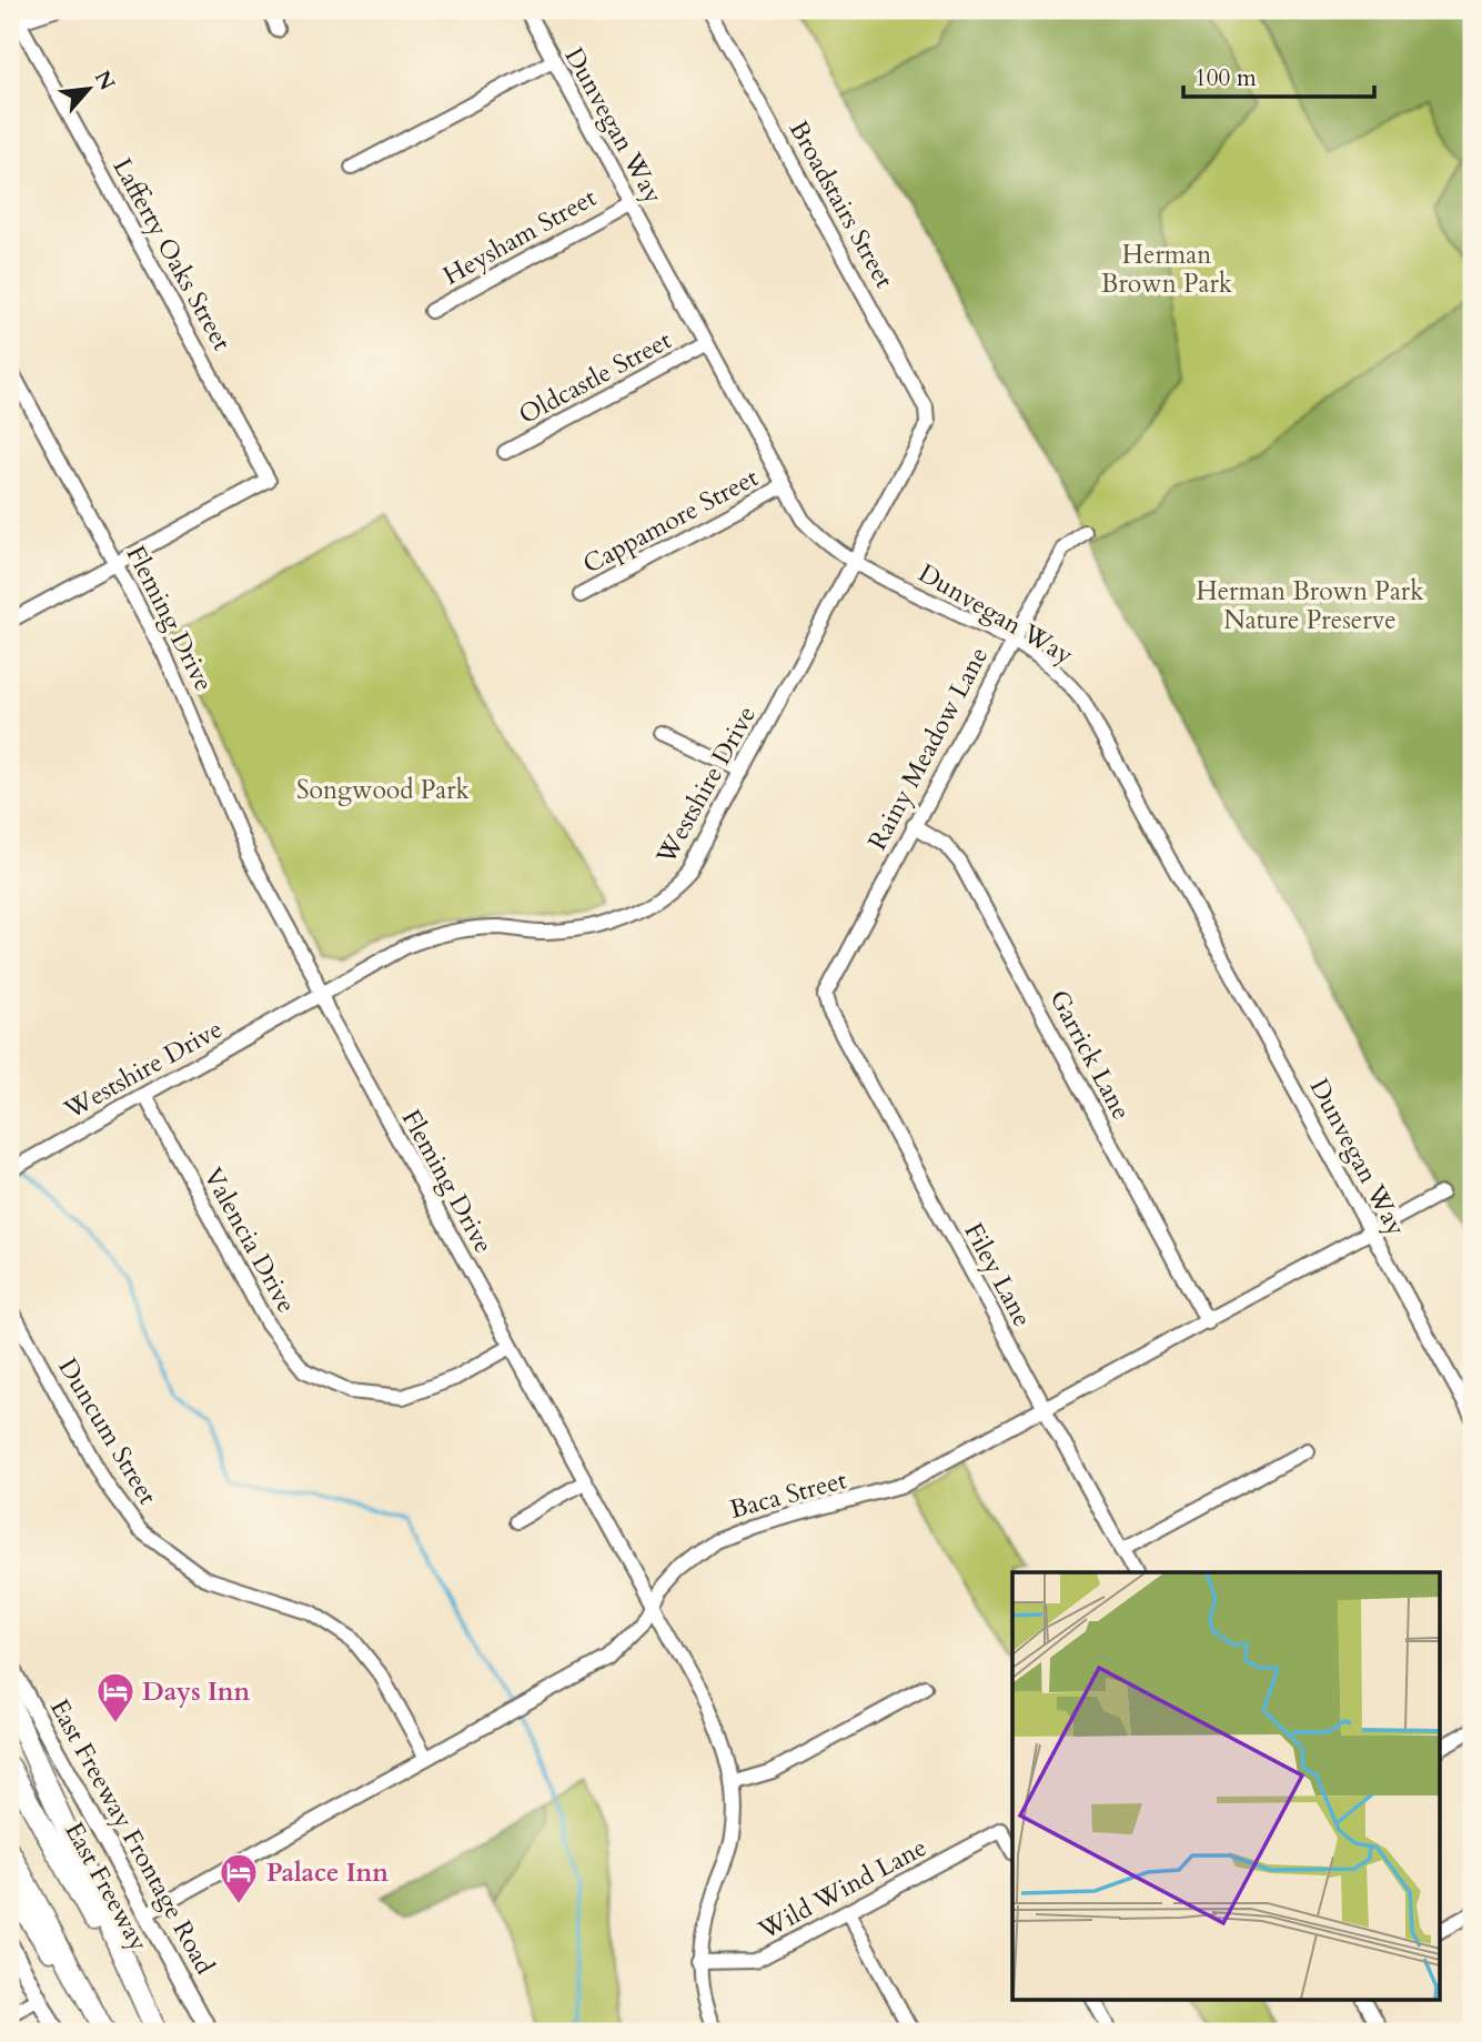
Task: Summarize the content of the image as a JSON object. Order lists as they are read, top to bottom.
{
  "streets": {
    "highway": ["East Freeway"],
    "main road": ["East Freeway Frontage Road"],
    "street": [
      "Dunvegan Way",
      "Broadstairs Street",
      "Heysham Street",
      "Lafferty Oaks Street",
      "Oldcastle Street",
      "Cappamore Street",
      "Fleming Drive",
      "Rainy Meadow Lane",
      "Westshire Drive",
      "Garrick Lane",
      "Valencia Drive",
      "Filey Lane",
      "Duncum Street",
      "Baca Street",
      "Wild Wind Lane"
    ]
  },
  "crossings": [
    ["Dunvegan Way", "Heysham Street"],
    ["Dunvegan Way", "Oldcastle Street"],
    ["Dunvegan Way", "Cappamore Street"],
    ["Dunvegan Way", "Rainy Meadow Lane"],
    ["Dunvegan Way", "Westshire Drive"],
    ["Dunvegan Way", "Baca Street"],
    ["Broadstairs Street", "Westshire Drive"],
    ["Lafferty Oaks Street", "Fleming Drive"],
    ["Fleming Drive", "Westshire Drive"],
    ["Fleming Drive", "Valencia Drive"],
    ["Fleming Drive", "Baca Street"],
    ["Fleming Drive", "Wild Wind Lane"],
    ["Rainy Meadow Lane", "Garrick Lane"],
    ["Rainy Meadow Lane", "Filey Lane"],
    ["Westshire Drive", "Valencia Drive"],
    ["Garrick Lane", "Baca Street"],
    ["Filey Lane", "Baca Street"],
    ["Duncum Street", "Baca Street"],
    ["Baca Street", "East Freeway Frontage Road"]
  ],
  "parks": ["Herman Brown Park", "Herman Brown Park Nature Preserve", "Songwood Park"],
  "places": {
    "hotel": ["Days Inn", "Palace Inn"]
  },
  "scale_bar": "100 m",
  "north": "top right"
}
